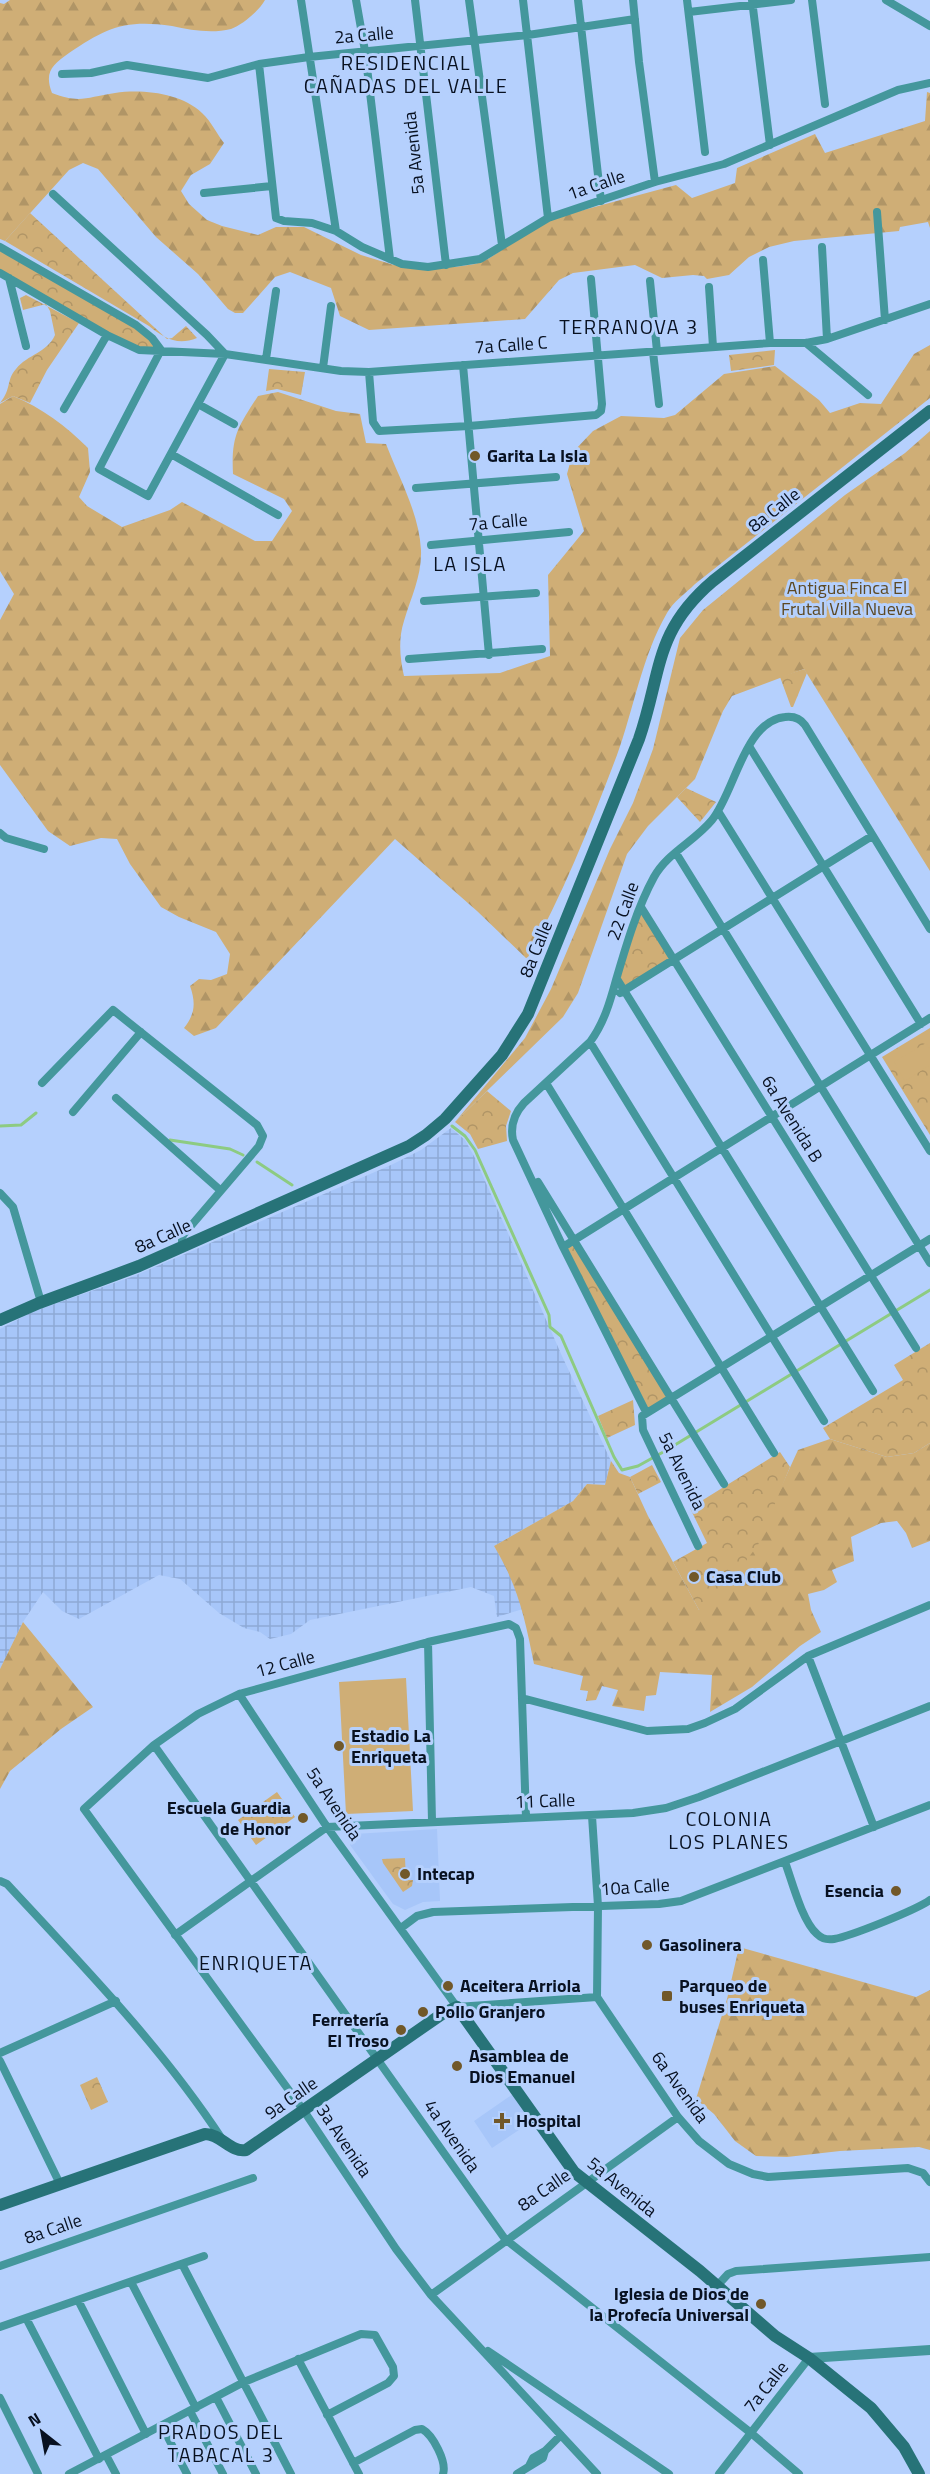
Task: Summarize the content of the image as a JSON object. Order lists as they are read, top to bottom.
{
  "streets": {
    "main road": ["5a Avenida", "8a Calle", "9a Calle"],
    "street": [
      "2a Calle",
      "1a Calle",
      "7a Calle C",
      "7a Calle",
      "22 Calle",
      "6a Avenida B",
      "12 Calle",
      "11 Calle",
      "10a Calle",
      "6a Avenida",
      "4a Avenida",
      "3a Avenida"
    ]
  },
  "crossings": [
    ["2a Calle", "5a Avenida"],
    ["5a Avenida", "1a Calle"],
    ["5a Avenida", "8a Calle"],
    ["5a Avenida", "7a Calle"],
    ["5a Avenida", "12 Calle"],
    ["5a Avenida", "11 Calle"],
    ["5a Avenida", "10a Calle"],
    ["5a Avenida", "9a Calle"],
    ["8a Calle", "6a Avenida"],
    ["8a Calle", "4a Avenida"],
    ["8a Calle", "3a Avenida"],
    ["7a Calle", "4a Avenida"],
    ["22 Calle", "6a Avenida B"],
    ["12 Calle", "4a Avenida"],
    ["12 Calle", "3a Avenida"],
    ["6a Avenida", "9a Calle"],
    ["9a Calle", "4a Avenida"],
    ["9a Calle", "3a Avenida"]
  ],
  "districts": [
    "RESIDENCIAL CAÑADAS DEL VALLE",
    "TERRANOVA 3",
    "LA ISLA",
    "COLONIA LOS PLANES",
    "ENRIQUETA",
    "PRADOS DEL TABACAL 3"
  ],
  "parks": ["Antigua Finca El Frutal Villa Nueva"],
  "places": {
    "other": [
      "Garita La Isla",
      "Casa Club",
      "Estadio La Enriqueta",
      "Escuela Guardia de Honor",
      "Intecap",
      "Esencia",
      "Gasolinera",
      "Aceitera Arriola",
      "Pollo Granjero",
      "Ferretería El Troso",
      "Asamblea de Dios Emanuel",
      "Iglesia de Dios de la Profecía Universal"
    ],
    "transit": ["Parqueo de buses Enriqueta"],
    "health": ["Hospital"]
  },
  "north": "top left"
}
